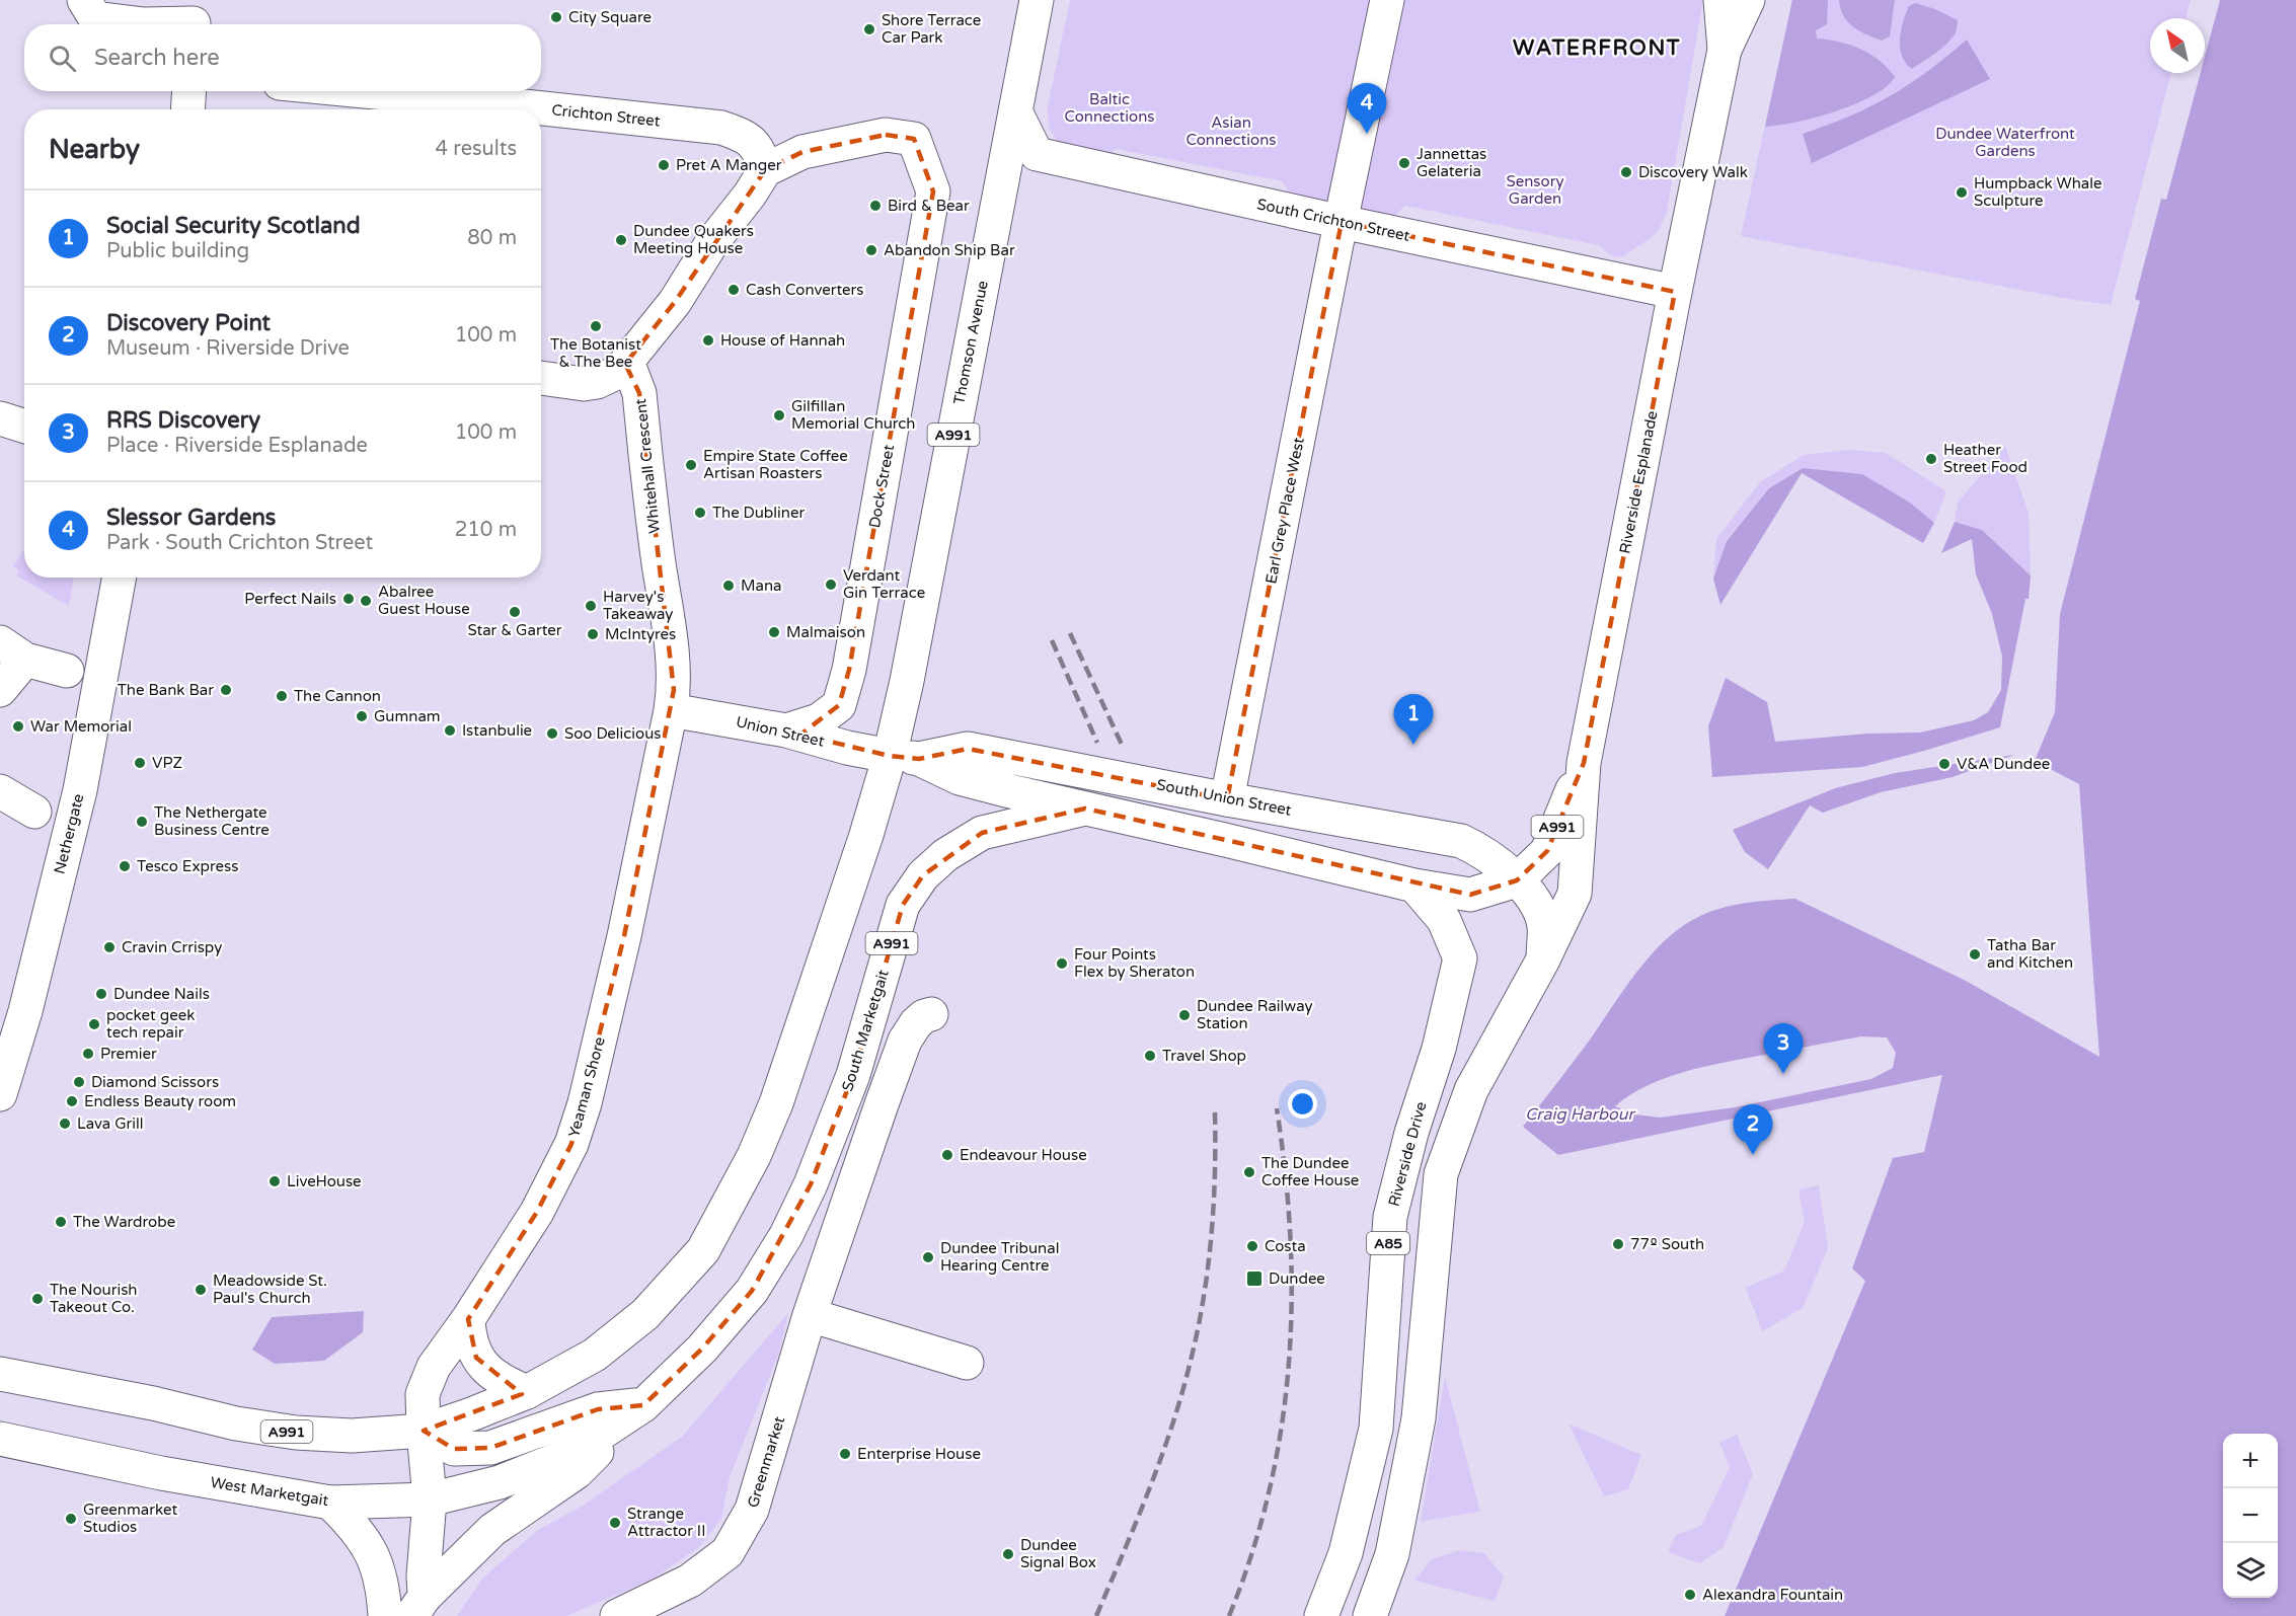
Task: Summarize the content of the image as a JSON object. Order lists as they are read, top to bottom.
{
  "streets": {
    "main road": [
      "Crichton Street",
      "South Crichton Street",
      "Thomson Avenue",
      "A991",
      "Whitehall Crescent",
      "Riverside Esplanade",
      "Dock Street",
      "Earl Grey Place West",
      "Union Street",
      "South Union Street",
      "Nethergate",
      "South Marketgait",
      "Yeaman Shore",
      "Riverside Drive",
      "A85",
      "Greenmarket",
      "West Marketgait"
    ]
  },
  "crossings": [
    ["Crichton Street", "Dock Street"],
    ["South Crichton Street", "Thomson Avenue"],
    ["South Crichton Street", "Riverside Esplanade"],
    ["South Crichton Street", "Earl Grey Place West"],
    ["Thomson Avenue", "A991"],
    ["Thomson Avenue", "Union Street"],
    ["Thomson Avenue", "South Union Street"],
    ["A991", "Riverside Esplanade"],
    ["A991", "Union Street"],
    ["A991", "South Union Street"],
    ["A991", "South Marketgait"],
    ["A991", "Yeaman Shore"],
    ["A991", "Riverside Drive"],
    ["Whitehall Crescent", "Union Street"],
    ["Whitehall Crescent", "Yeaman Shore"],
    ["Riverside Esplanade", "South Union Street"],
    ["Dock Street", "Union Street"],
    ["Earl Grey Place West", "South Union Street"],
    ["Union Street", "South Union Street"],
    ["Union Street", "Yeaman Shore"],
    ["South Marketgait", "West Marketgait"]
  ],
  "districts": ["WATERFRONT"],
  "water": ["Craig Harbour"],
  "parks": [
    "Baltic Connections",
    "Asian Connections",
    "Dundee Waterfront Gardens",
    "Sensory Garden"
  ],
  "places": {
    "other": [
      "City Square",
      "Shore Terrace Car Park",
      "Jannettas Gelateria",
      "Pret A Manger",
      "Discovery Walk",
      "Humpback Whale Sculpture",
      "Bird & Bear",
      "Dundee Quakers Meeting House",
      "Abandon Ship Bar",
      "Cash Converters",
      "The Botanist & The Bee",
      "House of Hannah",
      "Gilfillan Memorial Church",
      "Heather Street Food",
      "Empire State Coffee Artisan Roasters",
      "The Dubliner",
      "Verdant Gin Terrace",
      "Mana",
      "Perfect Nails",
      "Abalree Guest House",
      "Harvey's Takeaway",
      "Star & Garter",
      "Malmaison",
      "McIntyres",
      "The Bank Bar",
      "The Cannon",
      "Gumnam",
      "War Memorial",
      "Istanbulie",
      "Soo Delicious",
      "VPZ",
      "V&A Dundee",
      "The Nethergate Business Centre",
      "Tesco Express",
      "Cravin Crrispy",
      "Tatha Bar and Kitchen",
      "Four Points Flex by Sheraton",
      "Dundee Nails",
      "Dundee Railway Station",
      "pocket geek tech repair",
      "Premier",
      "Travel Shop",
      "Diamond Scissors",
      "Endless Beauty room",
      "Lava Grill",
      "Endeavour House",
      "The Dundee Coffee House",
      "LiveHouse",
      "The Wardrobe",
      "77º South",
      "Costa",
      "Dundee Tribunal Hearing Centre",
      "Meadowside St. Paul's Church",
      "The Nourish Takeout Co.",
      "Enterprise House",
      "Greenmarket Studios",
      "Strange Attractor II",
      "Dundee Signal Box",
      "Alexandra Fountain"
    ],
    "transit": ["Dundee"]
  },
  "north": "top left",
  "page": {
    "search": "Search here",
    "pins": [
      "4",
      "1",
      "3",
      "2"
    ],
    "heading": ["Nearby", "4 results"],
    "list": [
      {
        "mark": "1",
        "name": "Social Security Scotland",
        "note": "Public building",
        "value": "80 m"
      },
      {
        "mark": "2",
        "name": "Discovery Point",
        "note": "Museum · Riverside Drive",
        "value": "100 m"
      },
      {
        "mark": "3",
        "name": "RRS Discovery",
        "note": "Place · Riverside Esplanade",
        "value": "100 m"
      },
      {
        "mark": "4",
        "name": "Slessor Gardens",
        "note": "Park · South Crichton Street",
        "value": "210 m"
      }
    ],
    "map_buttons": ["+", "−"]
  }
}
